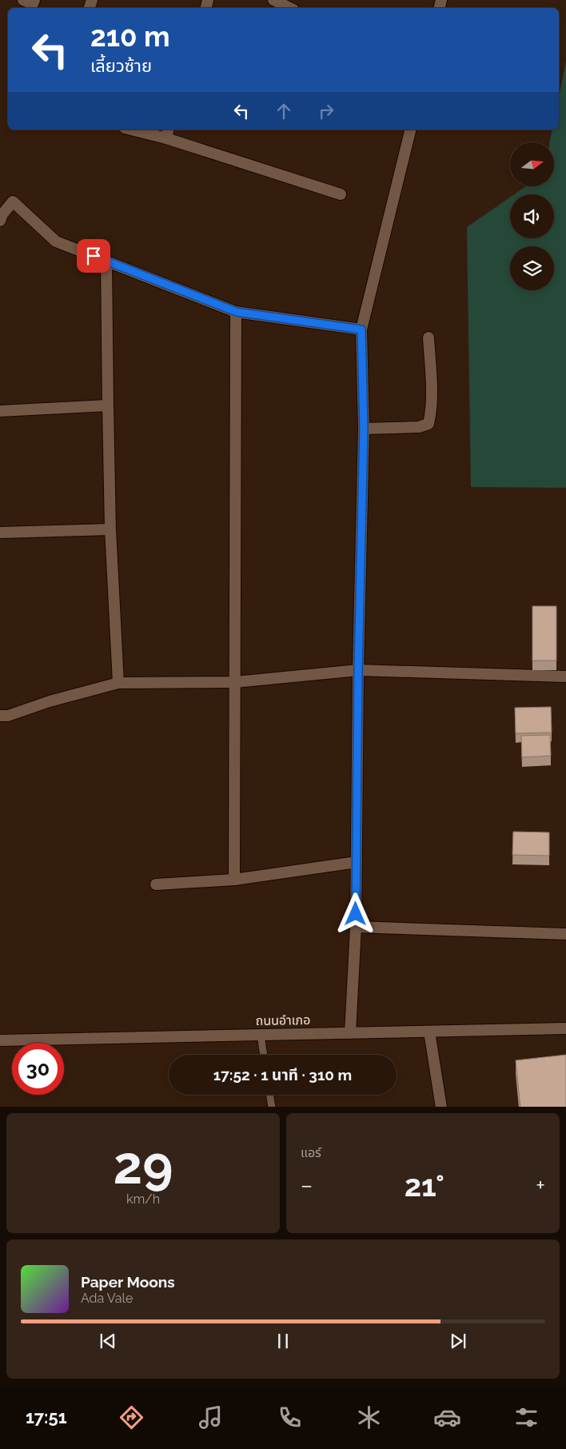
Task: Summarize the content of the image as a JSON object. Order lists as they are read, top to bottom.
{
  "streets": {
    "street": ["ถนนอำเภอ"]
  },
  "north": "right",
  "page": {
    "turn": ["210 m", "เลี้ยวซ้าย"],
    "limit": "30",
    "trip": "17:52 · 1 นาที · 310 m",
    "tile": [
      ["29", "km/h"],
      "แอร์"
    ],
    "heat": ["−", "21°", "+"],
    "song": ["Paper Moons", "Ada Vale"],
    "tabs": "17:51"
  }
}
